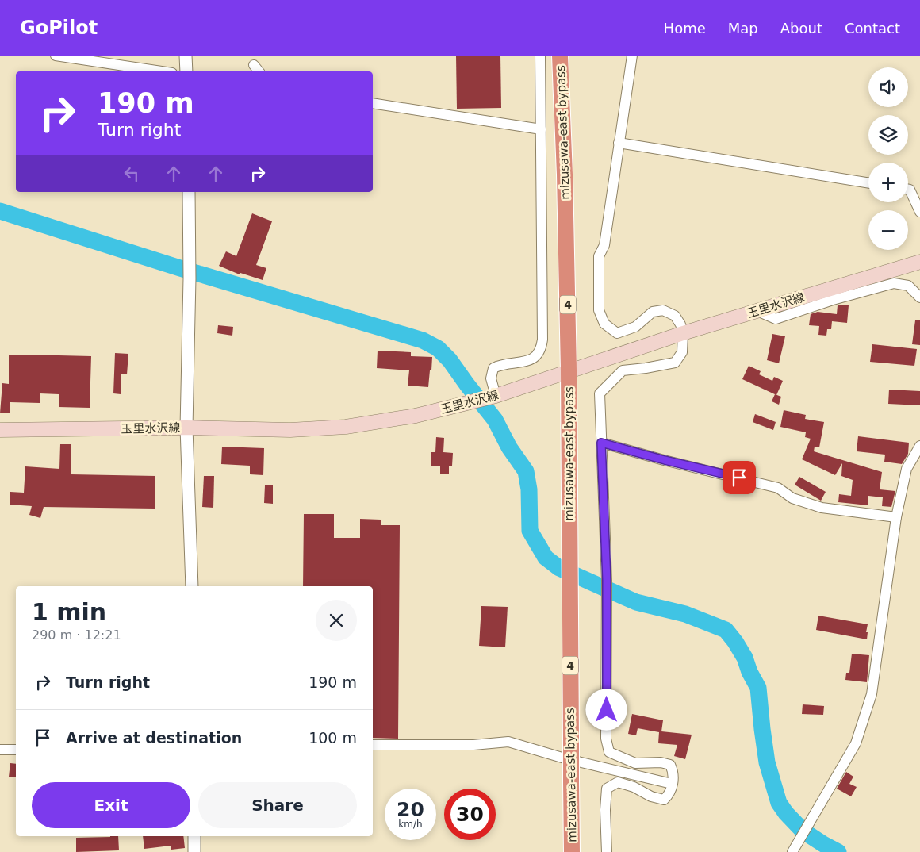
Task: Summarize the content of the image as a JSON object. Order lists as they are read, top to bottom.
{
  "streets": {
    "highway": ["mizusawa-east bypass", "4"],
    "main road": ["玉里水沢線"]
  },
  "crossings": [
    ["mizusawa-east bypass", "玉里水沢線"]
  ],
  "page": {
    "header": "GoPilot",
    "nav": [
      "Home",
      "Map",
      "About",
      "Contact"
    ],
    "map_buttons": ["+", "−"],
    "turn": ["190 m", "Turn right"],
    "heading": ["1 min", "290 m · 12:21"],
    "list": [
      {
        "name": "Turn right",
        "value": "190 m"
      },
      {
        "name": "Arrive at destination",
        "value": "100 m"
      }
    ],
    "buttons": ["Exit", "Share"],
    "speed": "20 km/h",
    "limit": "30"
  }
}
